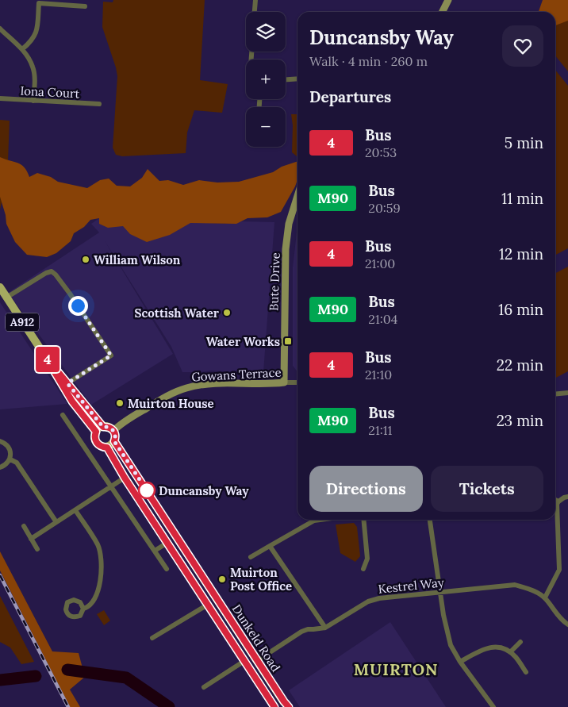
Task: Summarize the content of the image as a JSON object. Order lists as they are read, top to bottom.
{
  "streets": {
    "main road": ["A912", "Dunkeld Road"],
    "street": [
      "Iona Court",
      "Bute Drive",
      "Gowans Terrace",
      "Kestrel Way"
    ]
  },
  "crossings": [
    ["Bute Drive", "Gowans Terrace"],
    ["A912", "Gowans Terrace"],
    ["A912", "Dunkeld Road"],
    ["Gowans Terrace", "Dunkeld Road"],
    ["Kestrel Way", "Dunkeld Road"]
  ],
  "districts": ["MUIRTON"],
  "places": {
    "other": [
      "William Wilson",
      "Scottish Water",
      "Muirton House",
      "Duncansby Way",
      "Muirton Post Office"
    ],
    "transit": ["Water Works"]
  },
  "lines": ["bus line 4"],
  "page": {
    "on_map": "4",
    "map_buttons": ["+", "−"],
    "heading": [
      ["Duncansby Way", "Walk · 4 min · 260 m"],
      "Departures"
    ],
    "list": [
      {
        "mark": "4",
        "name": "Bus",
        "note": "20:53",
        "value": "5 min"
      },
      {
        "mark": "M90",
        "name": "Bus",
        "note": "20:59",
        "value": "11 min"
      },
      {
        "mark": "4",
        "name": "Bus",
        "note": "21:00",
        "value": "12 min"
      },
      {
        "mark": "M90",
        "name": "Bus",
        "note": "21:04",
        "value": "16 min"
      },
      {
        "mark": "4",
        "name": "Bus",
        "note": "21:10",
        "value": "22 min"
      },
      {
        "mark": "M90",
        "name": "Bus",
        "note": "21:11",
        "value": "23 min"
      }
    ],
    "buttons": ["Directions", "Tickets"]
  }
}
